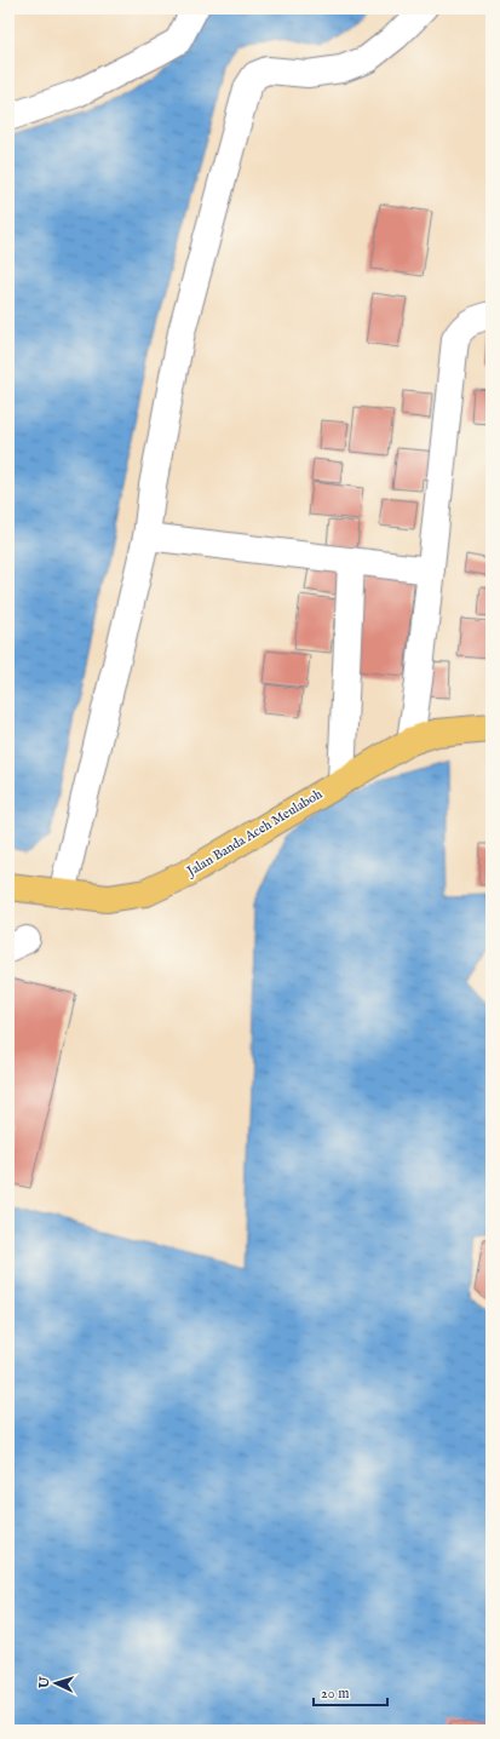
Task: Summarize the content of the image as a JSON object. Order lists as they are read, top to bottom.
{
  "streets": {
    "highway": ["Jalan Banda Aceh Meulaboh"]
  },
  "scale_bar": "20 m",
  "north": "left"
}
